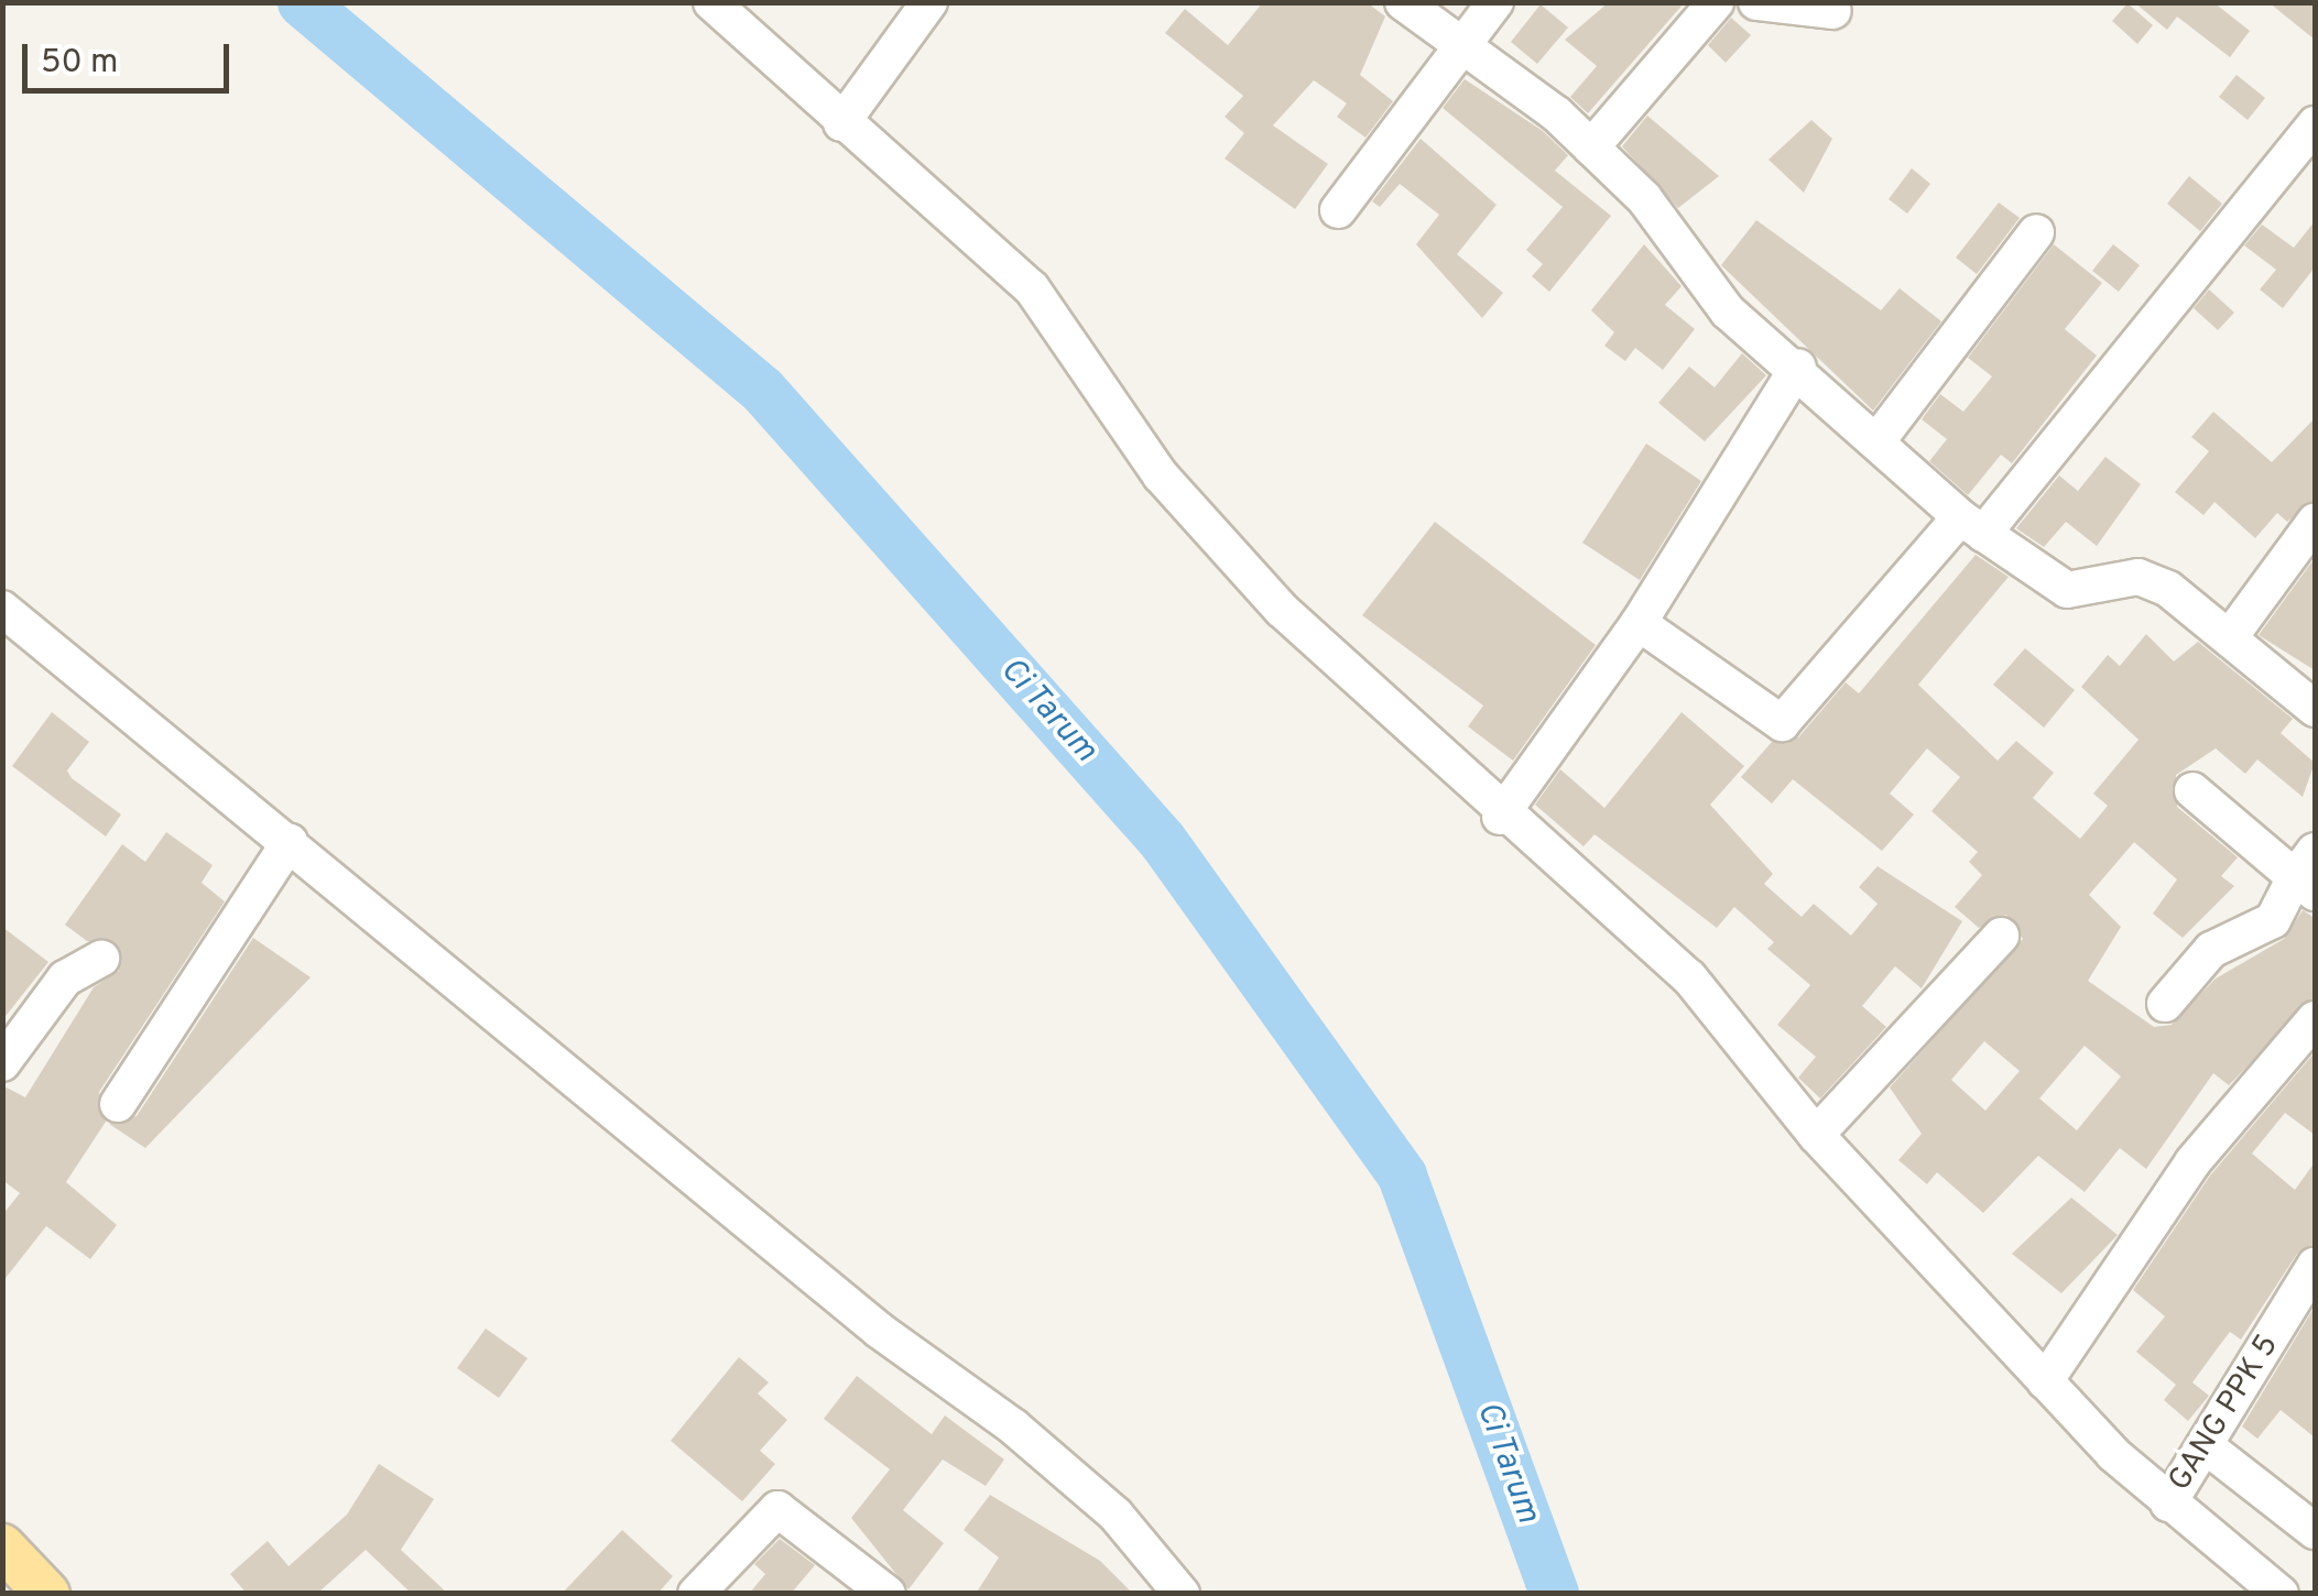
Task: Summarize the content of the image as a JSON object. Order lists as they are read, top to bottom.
{
  "streets": {
    "street": ["GANG PPK 5"]
  },
  "water": ["Ci Tarum"],
  "scale_bar": "50 m"
}
